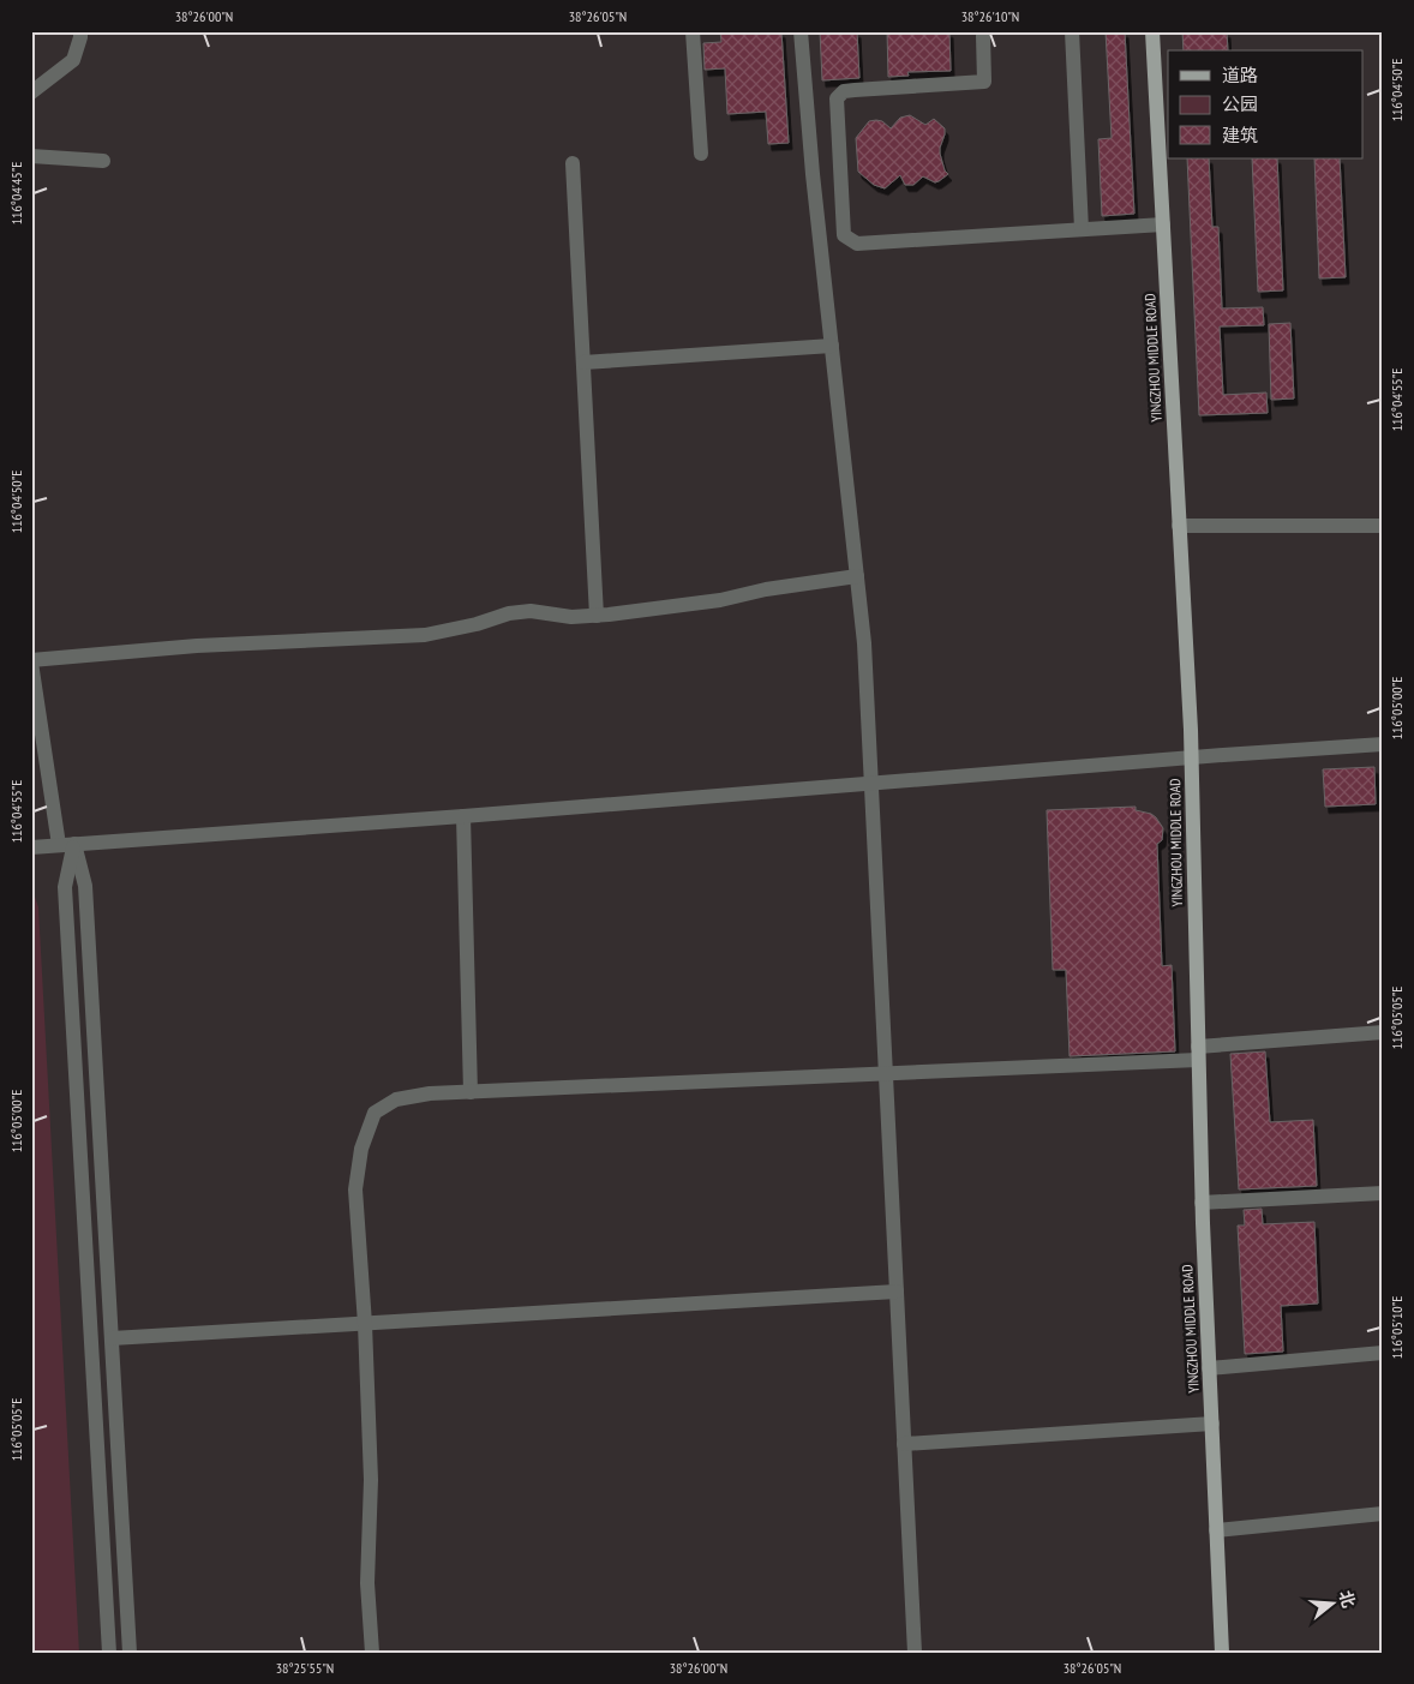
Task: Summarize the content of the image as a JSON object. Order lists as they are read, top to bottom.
{
  "streets": {
    "main road": ["YINGZHOU MIDDLE ROAD"]
  },
  "legend": ["道路", "公园", "建筑"],
  "north": "right",
  "coordinates": [
    "38°26'00\"N",
    "38°26'05\"N",
    "38°26'10\"N",
    "116°04'50\"E",
    "116°04'45\"E",
    "116°04'55\"E",
    "116°05'00\"E",
    "116°05'05\"E",
    "116°05'10\"E",
    "38°25'55\"N"
  ]
}
